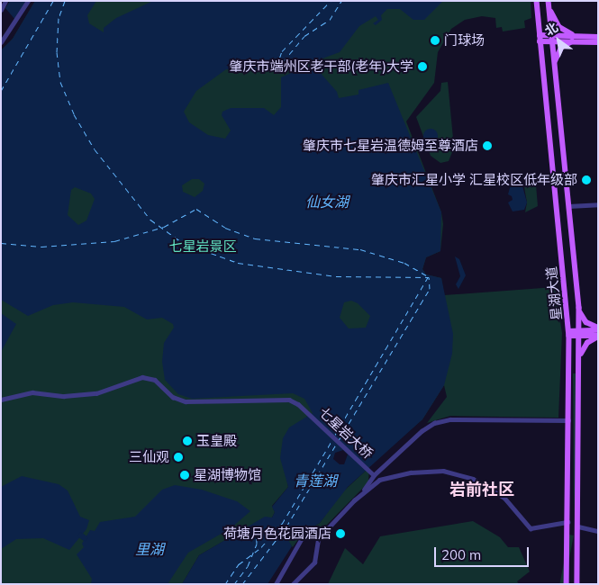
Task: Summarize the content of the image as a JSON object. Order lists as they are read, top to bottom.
{
  "streets": {
    "main road": ["星湖大道"],
    "street": ["七星岩大桥"]
  },
  "districts": ["岩前社区"],
  "water": ["仙女湖", "青莲湖", "里湖"],
  "parks": ["七星岩景区"],
  "places": [
    "门球场",
    "肇庆市端州区老干部(老年)大学",
    "肇庆市七星岩温德姆至尊酒店",
    "肇庆市汇星小学 汇星校区低年级部",
    "玉皇殿",
    "三仙观",
    "星湖博物馆",
    "荷塘月色花园酒店"
  ],
  "scale_bar": "200 m",
  "north": "top left"
}
